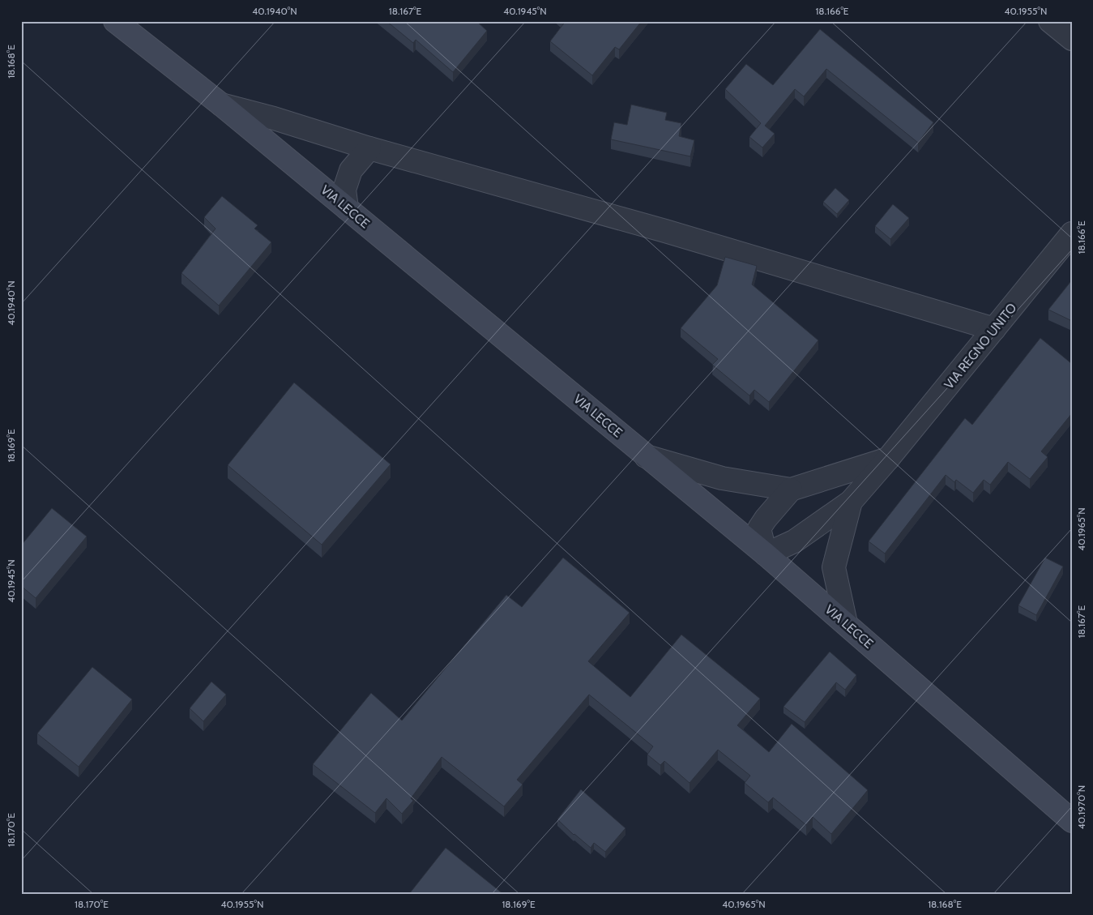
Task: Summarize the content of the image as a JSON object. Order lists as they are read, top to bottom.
{
  "streets": {
    "main road": ["VIA LECCE"],
    "street": ["VIA REGNO UNITO"]
  },
  "coordinates": [
    "40.1940°N",
    "18.167°E",
    "40.1945°N",
    "18.166°E",
    "40.1955°N",
    "18.168°E",
    "18.169°E",
    "40.1965°N",
    "40.1970°N",
    "18.170°E"
  ]
}
